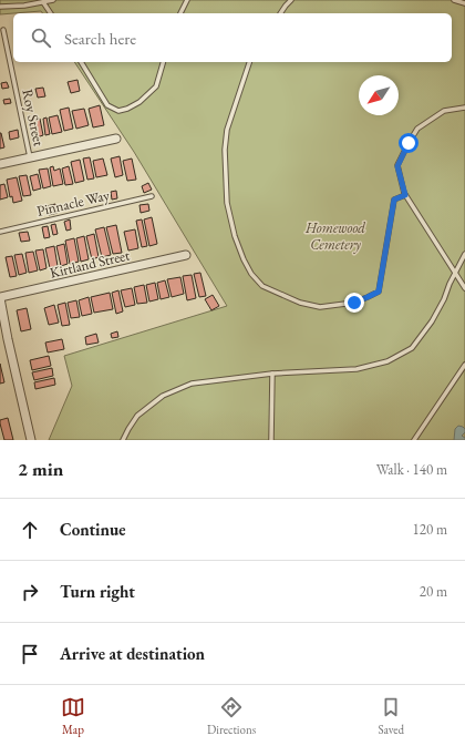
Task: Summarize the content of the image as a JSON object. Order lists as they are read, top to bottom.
{
  "streets": {
    "street": ["Kirtland Street"],
    "lane": ["Roy Street", "Pinnacle Way"]
  },
  "parks": ["Homewood Cemetery"],
  "north": "bottom left",
  "page": {
    "search": "Search here",
    "heading": ["2 min", "Walk · 140 m"],
    "list": [
      ["Continue", "120 m"],
      ["Turn right", "20 m"],
      "Arrive at destination"
    ],
    "nav": ["Map", "Directions", "Saved"]
  }
}
